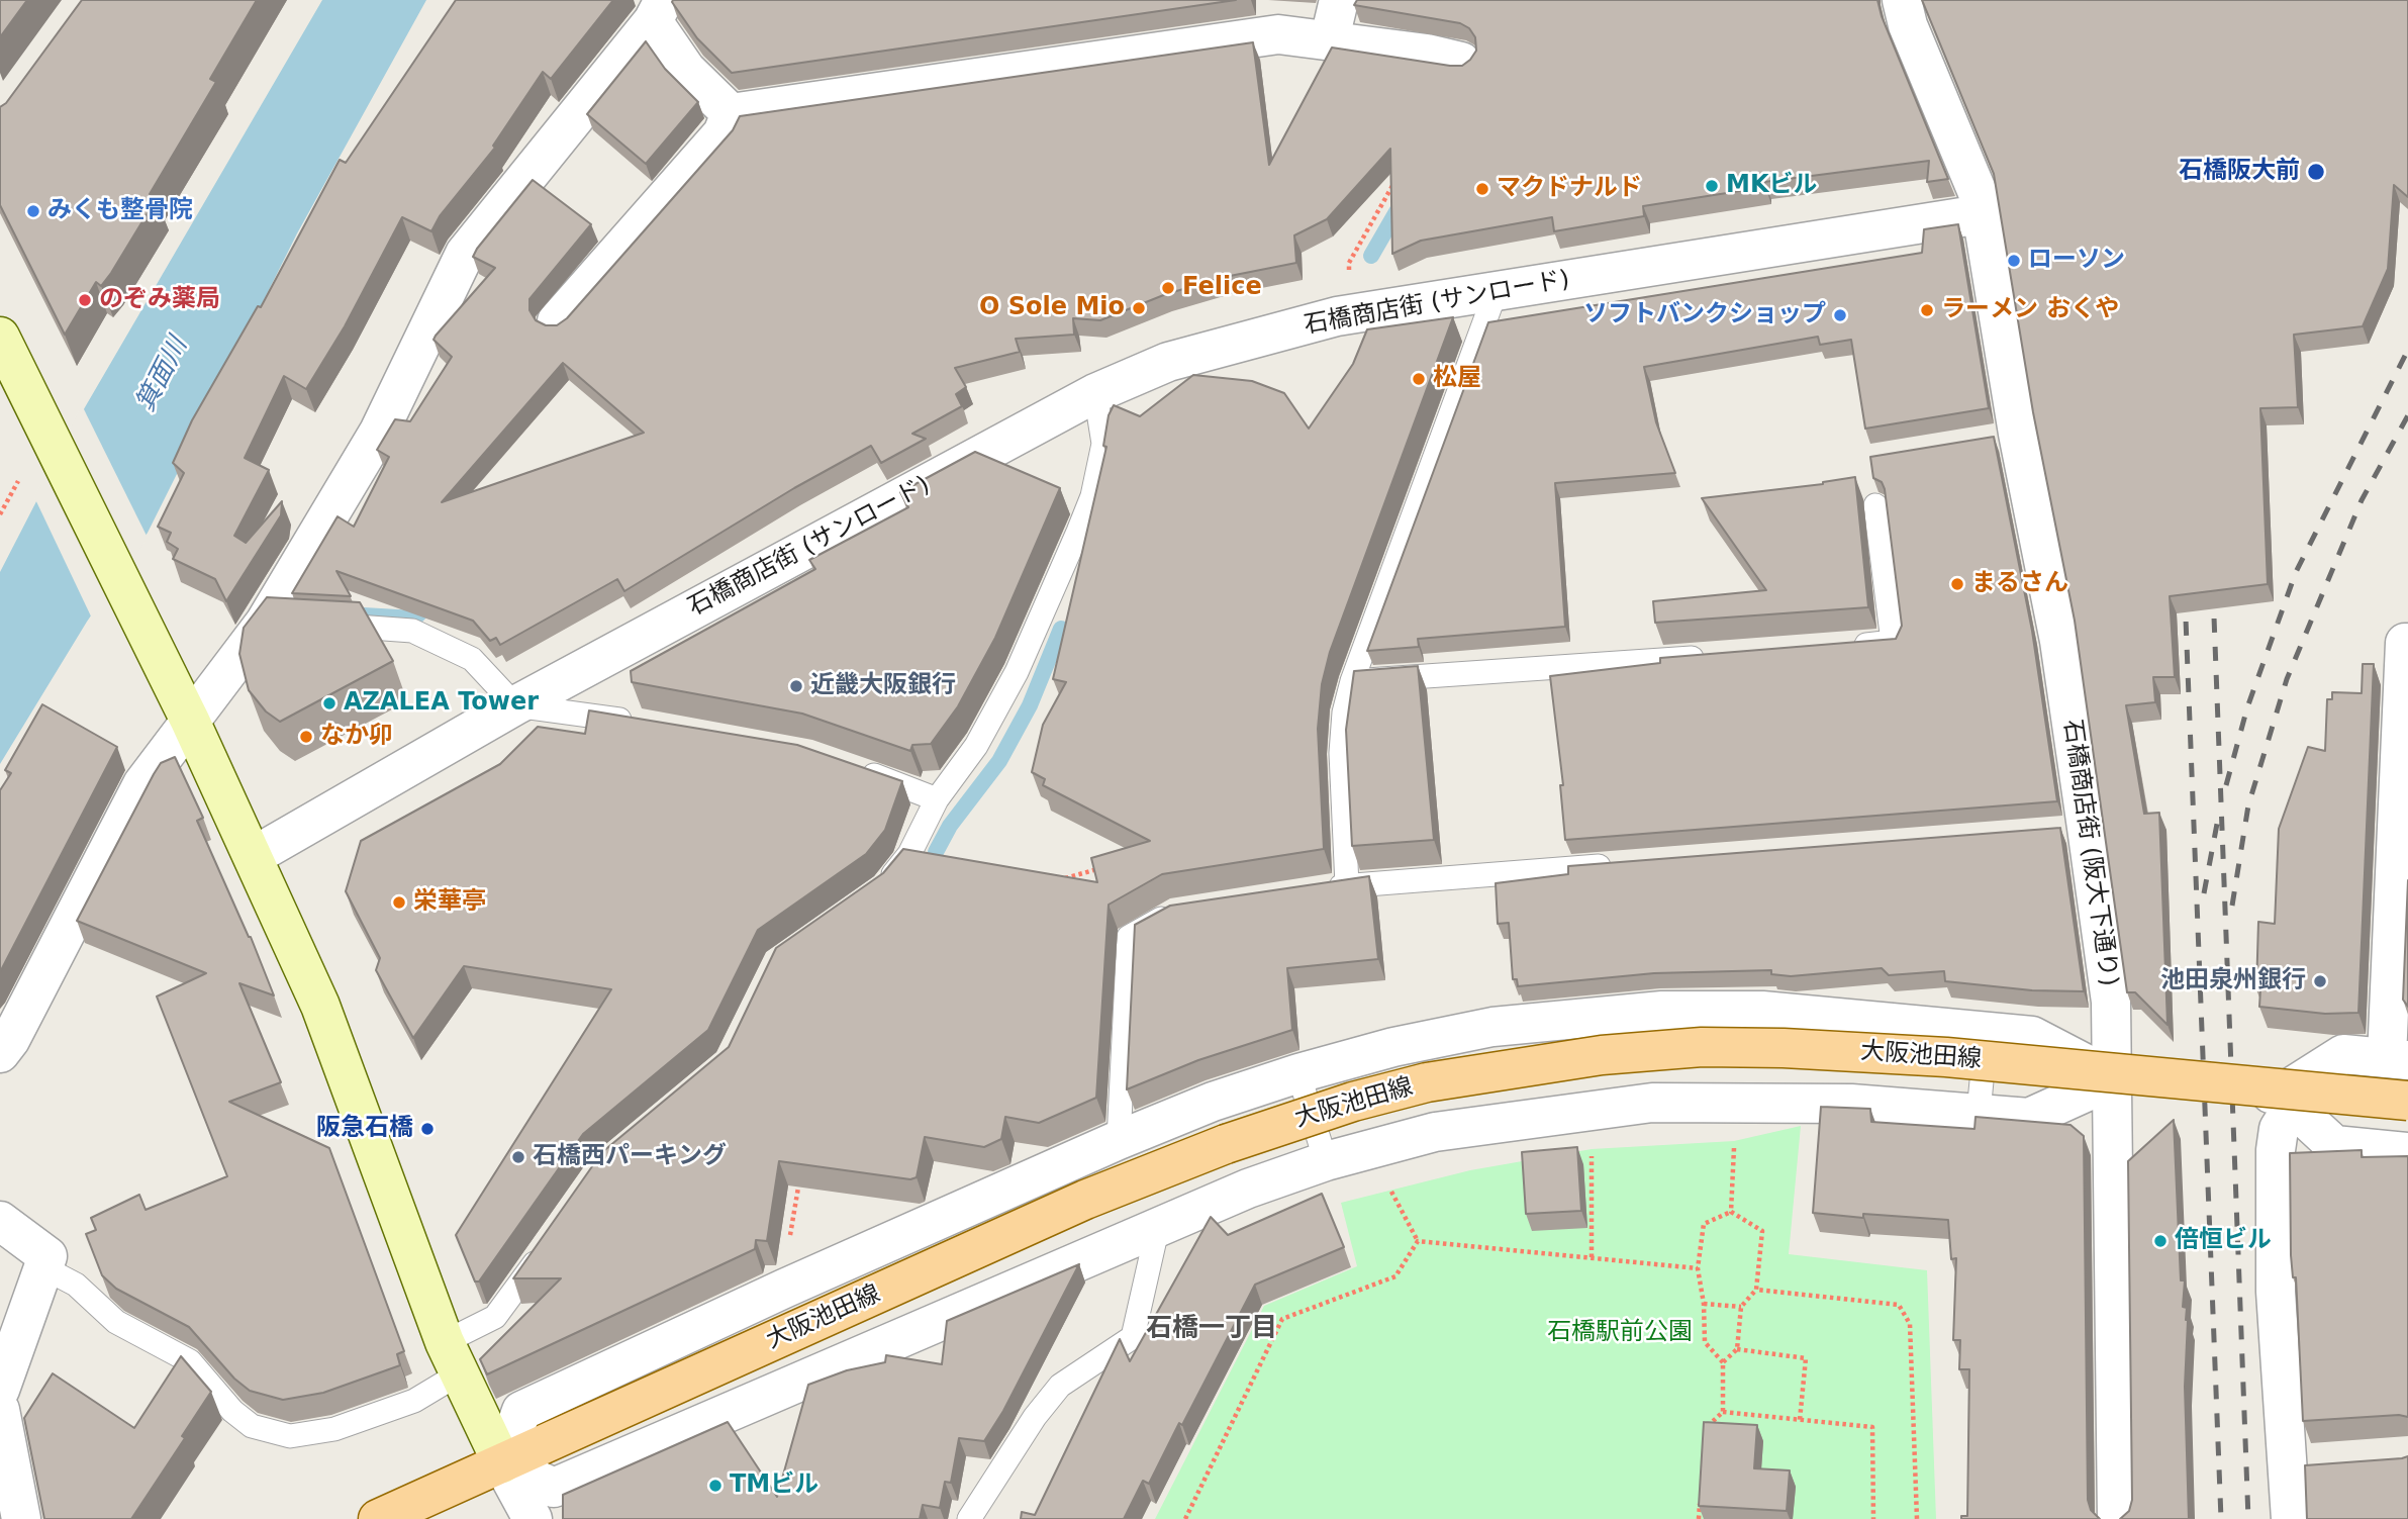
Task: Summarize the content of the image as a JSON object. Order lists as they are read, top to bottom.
{
  "streets": {
    "main road": ["大阪池田線"],
    "street": ["石橋商店街 (サンロード)", "石橋商店街 (阪大下通り)"]
  },
  "crossings": [
    ["石橋商店街 (サンロード)", "石橋商店街 (阪大下通り)"]
  ],
  "districts": ["石橋一丁目"],
  "water": ["箕面川"],
  "parks": ["石橋駅前公園"],
  "places": [
    "石橋阪大前",
    "MKビル",
    "マクドナルド",
    "みくも整骨院",
    "ローソン",
    "Felice",
    "のぞみ薬局",
    "O Sole Mio",
    "ラーメン おくや",
    "ソフトバンクショップ",
    "松屋",
    "まるさん",
    "近畿大阪銀行",
    "AZALEA Tower",
    "なか卯",
    "栄華亭",
    "池田泉州銀行",
    "阪急石橋",
    "石橋西パーキング",
    "倍恒ビル",
    "TMビル"
  ]
}
